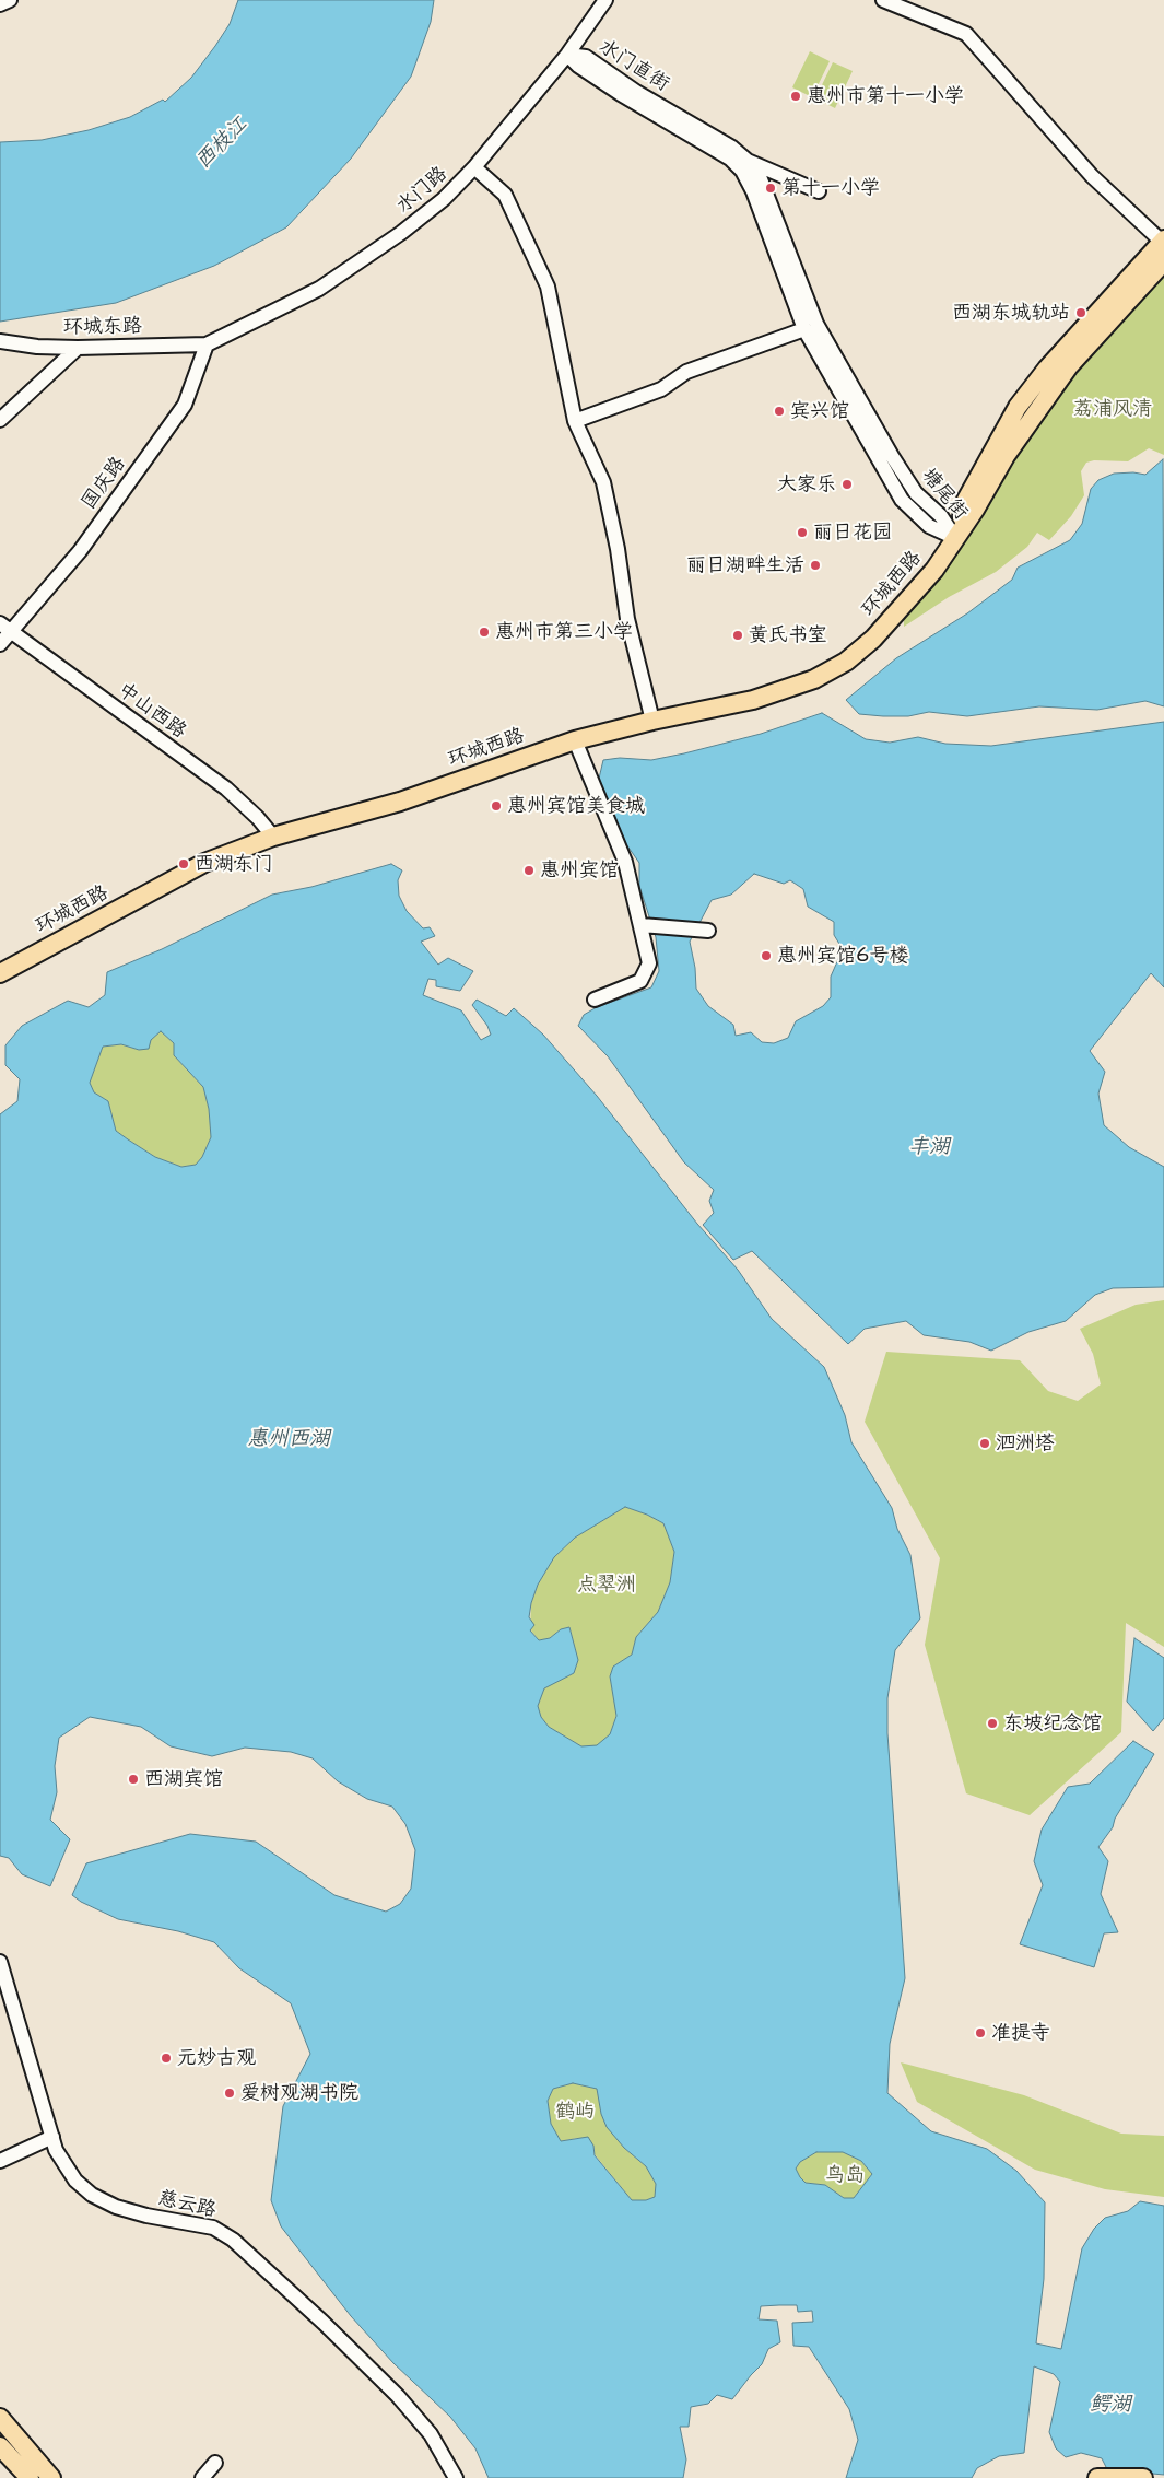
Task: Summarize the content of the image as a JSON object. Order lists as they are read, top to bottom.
{
  "streets": {
    "main road": ["环城西路"],
    "street": [
      "水门直街",
      "水门路",
      "环城东路",
      "国庆路",
      "塘尾街",
      "中山西路",
      "慈云路"
    ]
  },
  "crossings": [
    ["水门直街", "水门路"],
    ["水门直街", "塘尾街"],
    ["水门路", "环城东路"],
    ["水门路", "国庆路"],
    ["环城东路", "国庆路"],
    ["国庆路", "中山西路"],
    ["塘尾街", "环城西路"],
    ["环城西路", "中山西路"]
  ],
  "water": [
    "西枝江",
    "丰湖",
    "惠州西湖",
    "鳄湖"
  ],
  "parks": [
    "荔浦风清",
    "点翠洲",
    "鹤屿",
    "鸟岛"
  ],
  "places": [
    "惠州市第十一小学",
    "第十一小学",
    "西湖东城轨站",
    "宾兴馆",
    "大家乐",
    "丽日花园",
    "丽日湖畔生活",
    "惠州市第三小学",
    "黄氏书室",
    "惠州宾馆美食城",
    "西湖东门",
    "惠州宾馆",
    "惠州宾馆6号楼",
    "泗洲塔",
    "东坡纪念馆",
    "西湖宾馆",
    "准提寺",
    "元妙古观",
    "爱树观湖书院"
  ]
}
